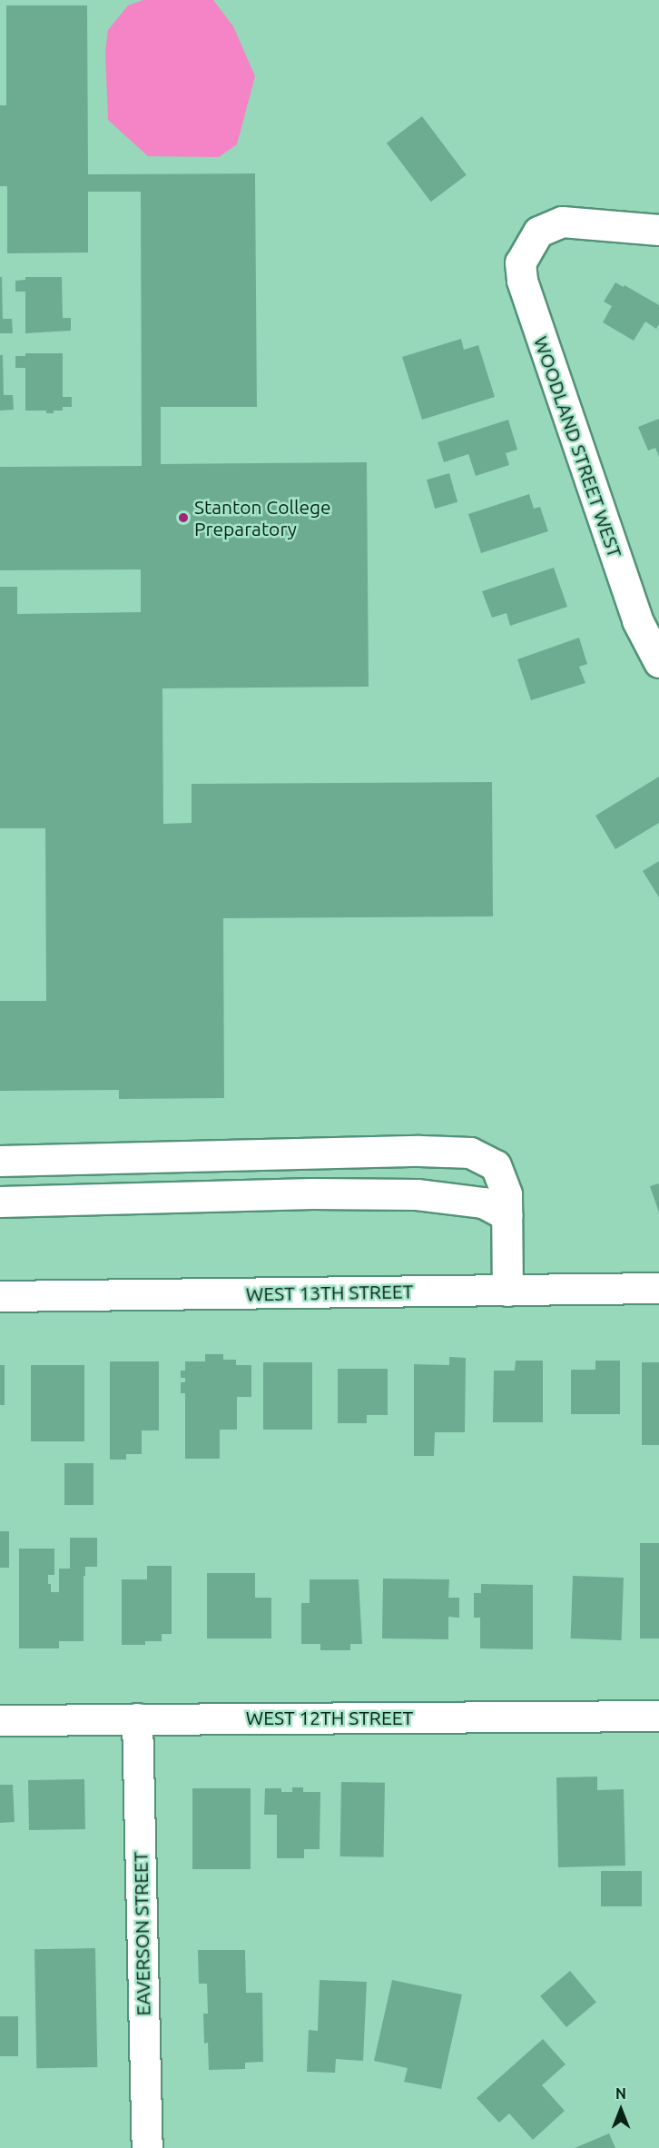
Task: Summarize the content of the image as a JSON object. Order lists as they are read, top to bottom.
{
  "streets": {
    "street": [
      "WOODLAND STREET WEST",
      "WEST 13TH STREET",
      "WEST 12TH STREET",
      "EAVERSON STREET"
    ]
  },
  "crossings": [
    ["WEST 12TH STREET", "EAVERSON STREET"]
  ],
  "places": ["Stanton College Preparatory"],
  "north": "top"
}
